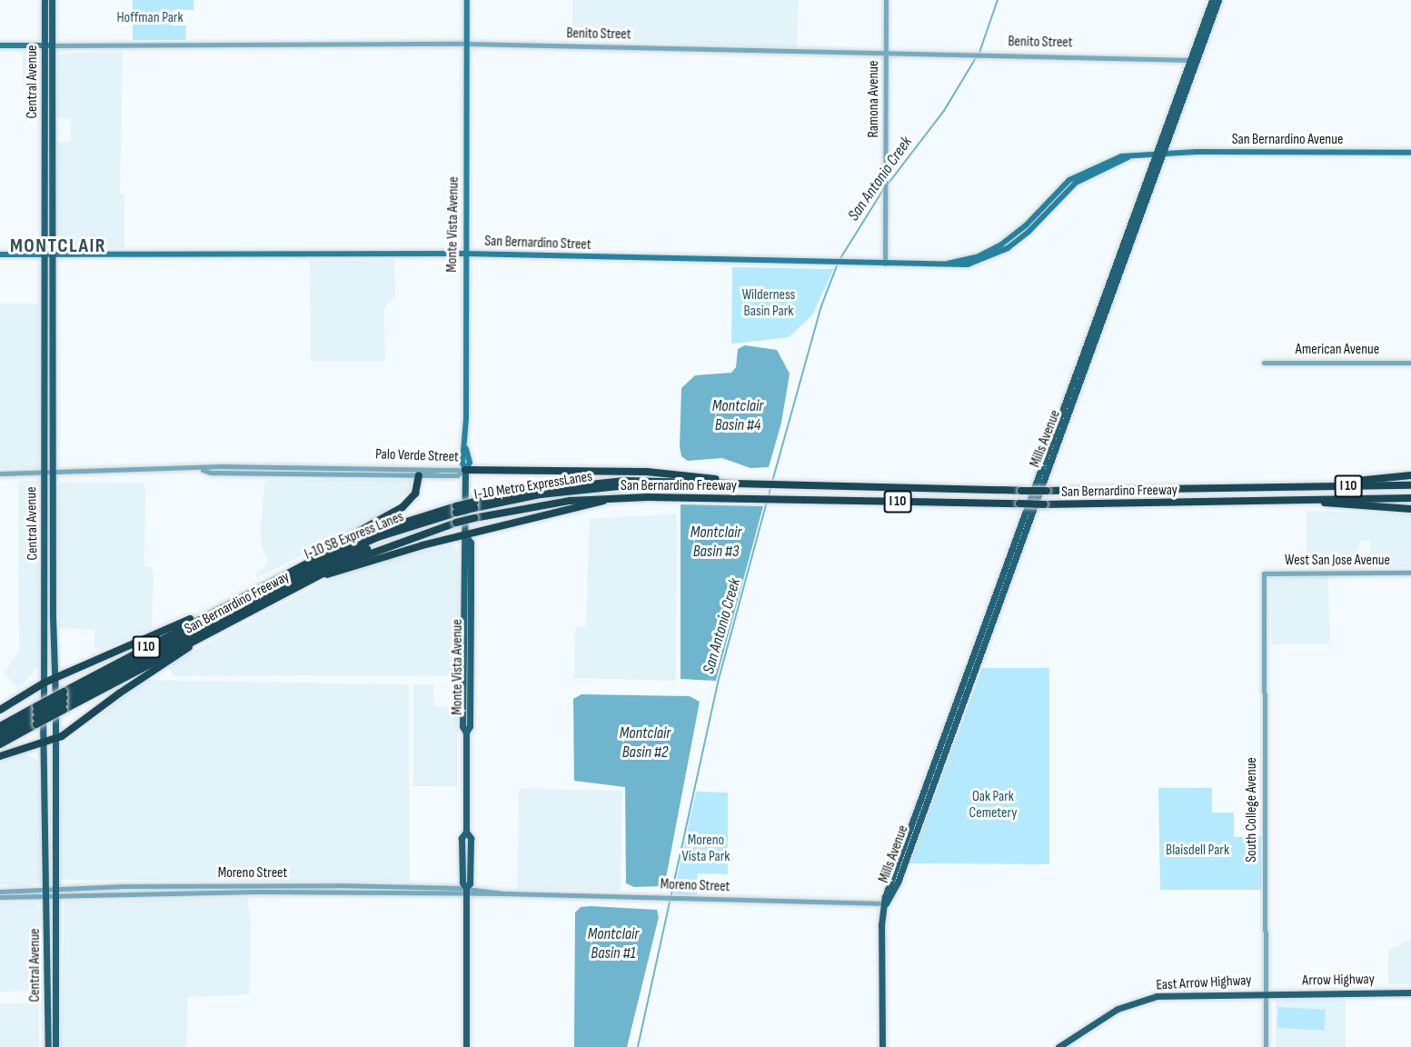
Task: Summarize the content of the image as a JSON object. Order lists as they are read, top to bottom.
{
  "streets": {
    "highway": ["San Bernardino Freeway", "I 10", "I-10 SB Express Lanes"],
    "main road": [
      "Benito Street",
      "Central Avenue",
      "San Bernardino Avenue",
      "Monte Vista Avenue",
      "San Bernardino Street",
      "Mills Avenue",
      "Arrow Highway",
      "East Arrow Highway"
    ],
    "street": [
      "Ramona Avenue",
      "American Avenue",
      "Palo Verde Street",
      "West San Jose Avenue",
      "South College Avenue",
      "Moreno Street"
    ]
  },
  "crossings": [
    ["Benito Street", "Central Avenue"],
    ["Benito Street", "Ramona Avenue"],
    ["Benito Street", "Monte Vista Avenue"],
    ["Benito Street", "Mills Avenue"],
    ["Central Avenue", "San Bernardino Street"],
    ["Central Avenue", "Palo Verde Street"],
    ["Central Avenue", "Moreno Street"],
    ["Ramona Avenue", "San Bernardino Street"],
    ["San Bernardino Avenue", "San Bernardino Street"],
    ["San Bernardino Avenue", "Mills Avenue"],
    ["Monte Vista Avenue", "San Bernardino Street"],
    ["Monte Vista Avenue", "Palo Verde Street"],
    ["Monte Vista Avenue", "Moreno Street"],
    ["San Bernardino Street", "Mills Avenue"],
    ["Mills Avenue", "Moreno Street"],
    ["San Bernardino Freeway", "I-10 SB Express Lanes"],
    ["West San Jose Avenue", "South College Avenue"],
    ["South College Avenue", "Arrow Highway"],
    ["South College Avenue", "East Arrow Highway"],
    ["Arrow Highway", "East Arrow Highway"]
  ],
  "districts": ["MONTCLAIR"],
  "water": [
    "San Antonio Creek",
    "Montclair Basin #4",
    "Montclair Basin #3",
    "Montclair Basin #2",
    "Montclair Basin #1"
  ],
  "parks": [
    "Hoffman Park",
    "Wilderness Basin Park",
    "Oak Park Cemetery",
    "Moreno Vista Park",
    "Blaisdell Park"
  ]
}
